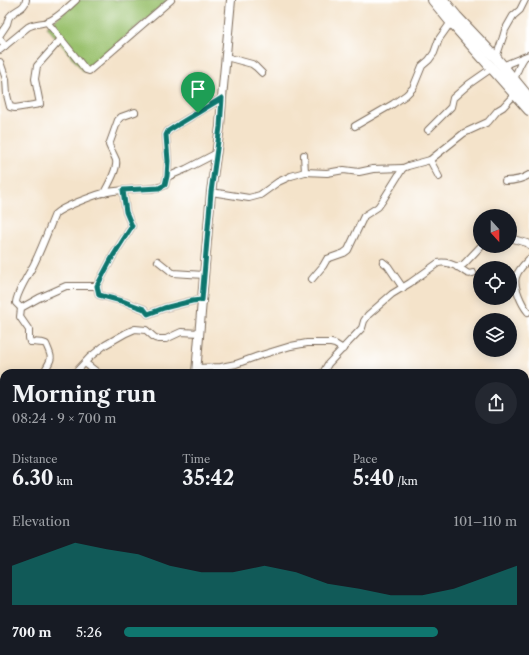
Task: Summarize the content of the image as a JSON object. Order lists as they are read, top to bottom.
{
  "north": "bottom",
  "page": {
    "heading": ["Morning run", "08:24 · 9 × 700 m"],
    "stats": [
      ["Distance", "6.30 km"],
      ["Time", "35:42"],
      ["Pace", "5:40 /km"]
    ],
    "chart": ["Elevation", "101–110 m"],
    "list": [
      {
        "name": "700 m",
        "note": "5:26"
      }
    ]
  }
}
